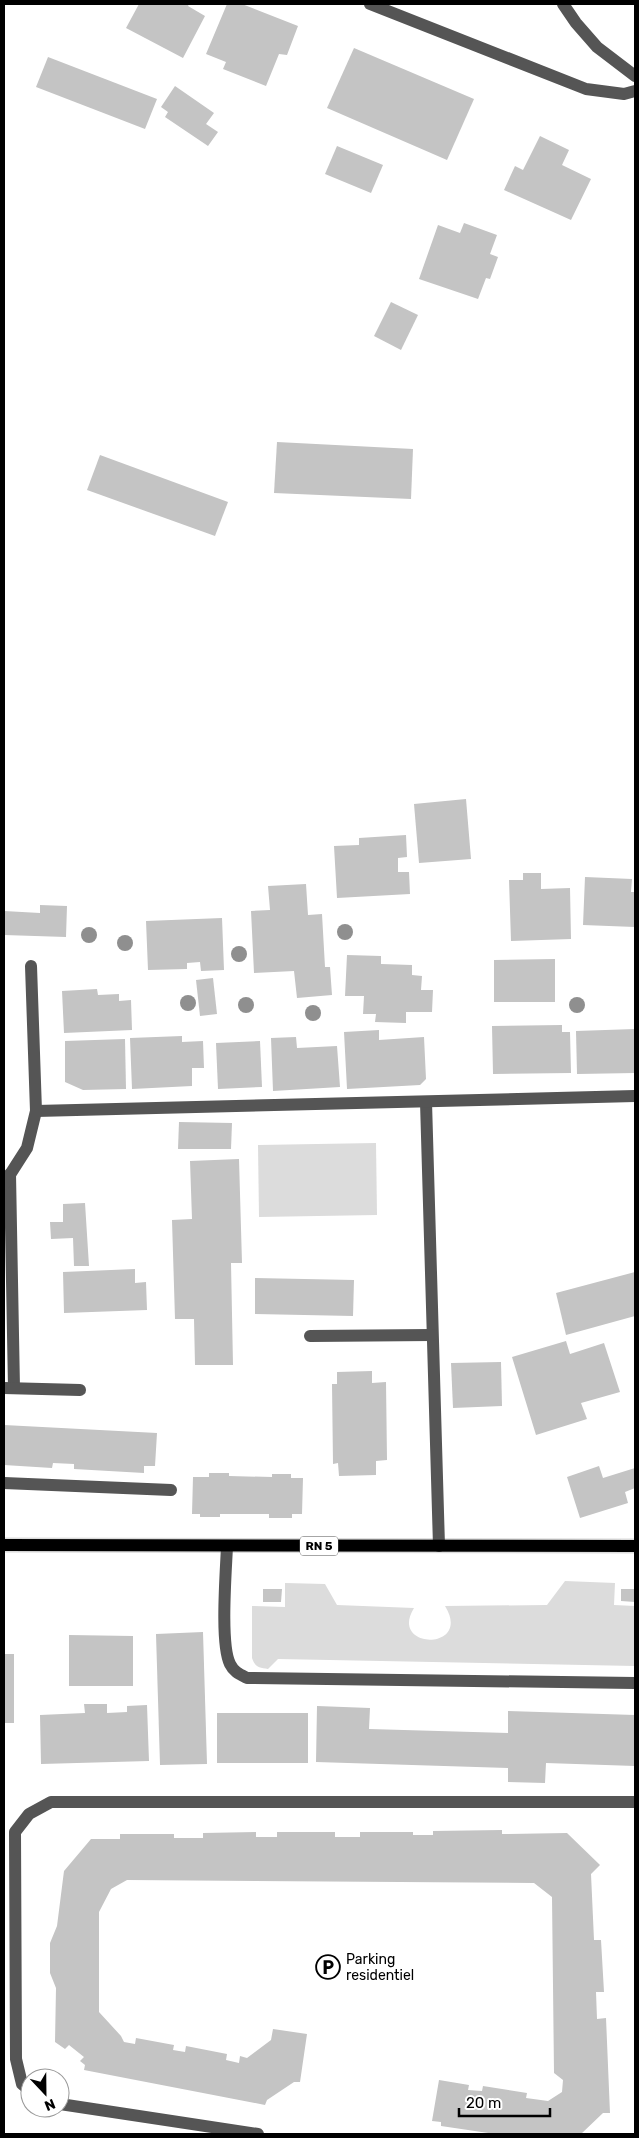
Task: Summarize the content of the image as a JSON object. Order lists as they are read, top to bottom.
{
  "streets": {
    "main road": ["RN 5"]
  },
  "places": {
    "parking": ["Parking residentiel"]
  },
  "scale_bar": "20 m",
  "north": "bottom"
}
